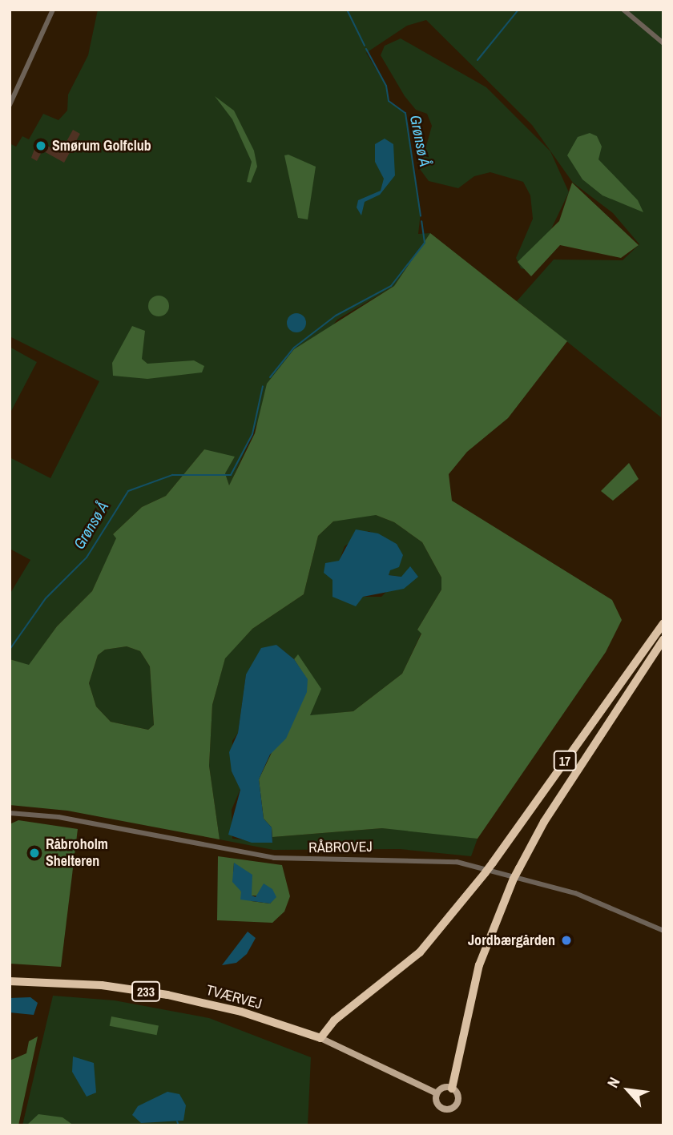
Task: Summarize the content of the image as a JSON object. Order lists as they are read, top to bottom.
{
  "streets": {
    "highway": ["17", "233", "TVÆRVEJ"],
    "street": ["RÅBROVEJ"]
  },
  "crossings": [
    ["17", "233"],
    ["17", "TVÆRVEJ"],
    ["233", "TVÆRVEJ"]
  ],
  "water": ["Grønsø Å"],
  "places": ["Smørum Golfclub", "Råbroholm Shelteren", "Jordbærgården"],
  "north": "top left"
}
